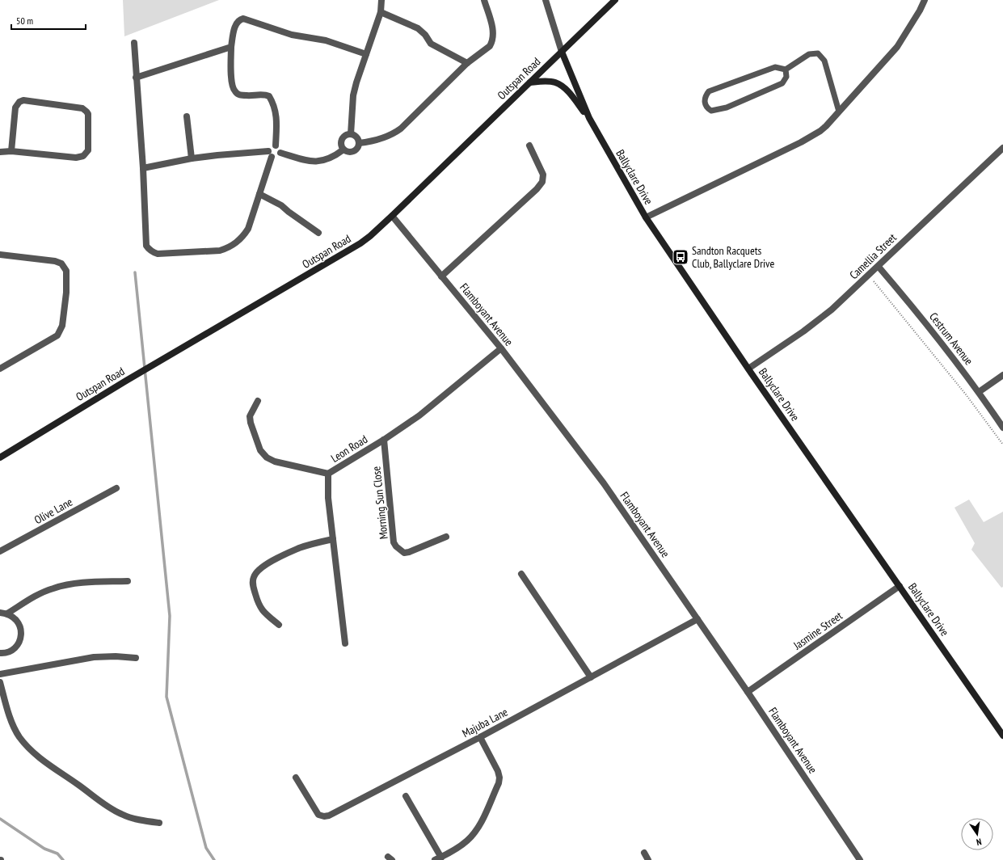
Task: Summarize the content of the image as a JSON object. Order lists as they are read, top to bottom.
{
  "streets": {
    "street": [
      "Outspan Road",
      "Ballyclare Drive",
      "Camellia Street",
      "Flamboyant Avenue",
      "Cestrum Avenue",
      "Leon Road",
      "Morning Sun Close",
      "Olive Lane",
      "Jasmine Street",
      "Majuba Lane"
    ]
  },
  "crossings": [
    ["Outspan Road", "Ballyclare Drive"],
    ["Outspan Road", "Flamboyant Avenue"],
    ["Ballyclare Drive", "Camellia Street"],
    ["Ballyclare Drive", "Jasmine Street"],
    ["Camellia Street", "Cestrum Avenue"],
    ["Flamboyant Avenue", "Leon Road"],
    ["Flamboyant Avenue", "Jasmine Street"],
    ["Flamboyant Avenue", "Majuba Lane"],
    ["Leon Road", "Morning Sun Close"]
  ],
  "places": {
    "bus stop": ["Sandton Racquets Club, Ballyclare Drive"]
  },
  "scale_bar": "50 m",
  "north": "bottom"
}
